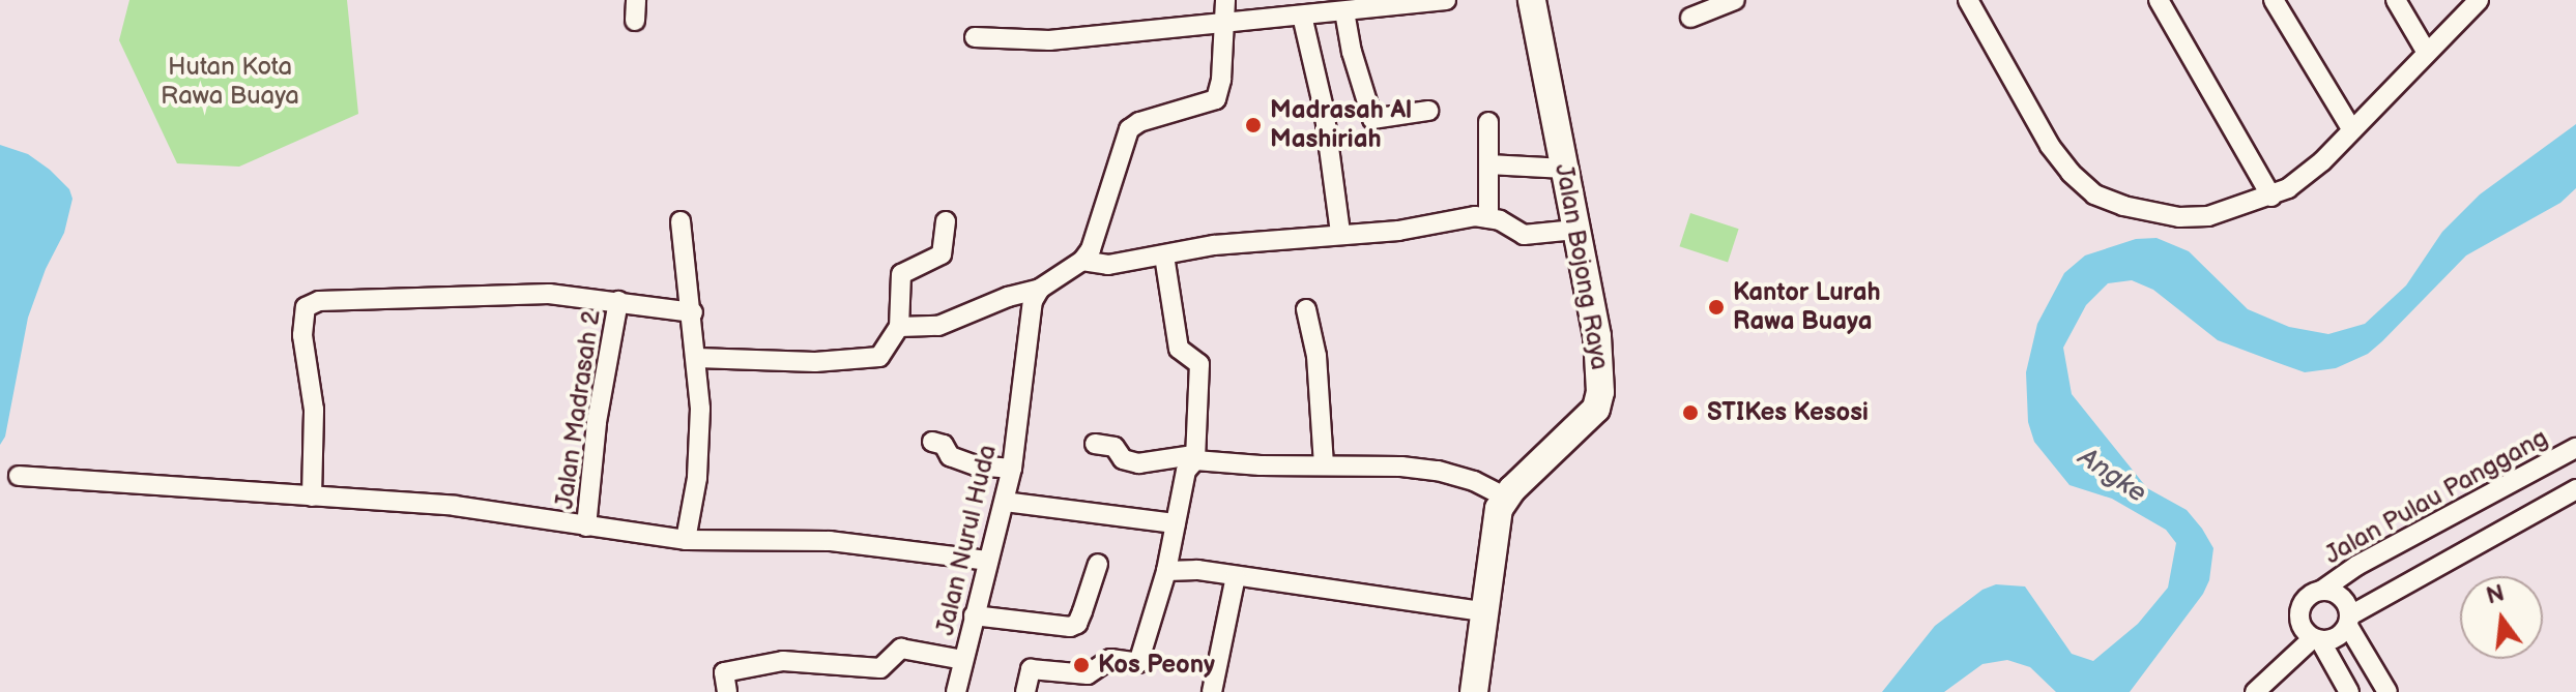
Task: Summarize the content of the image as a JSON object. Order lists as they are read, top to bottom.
{
  "streets": {
    "street": [
      "Jalan Bojong Raya",
      "Jalan Madrasah 2",
      "Jalan Pulau Panggang",
      "Jalan Nurul Huda"
    ]
  },
  "water": ["Angke"],
  "parks": ["Hutan Kota Rawa Buaya"],
  "places": [
    "Madrasah Al Mashiriah",
    "Kantor Lurah Rawa Buaya",
    "STIKes Kesosi",
    "Kos Peony"
  ],
  "north": "top"
}
